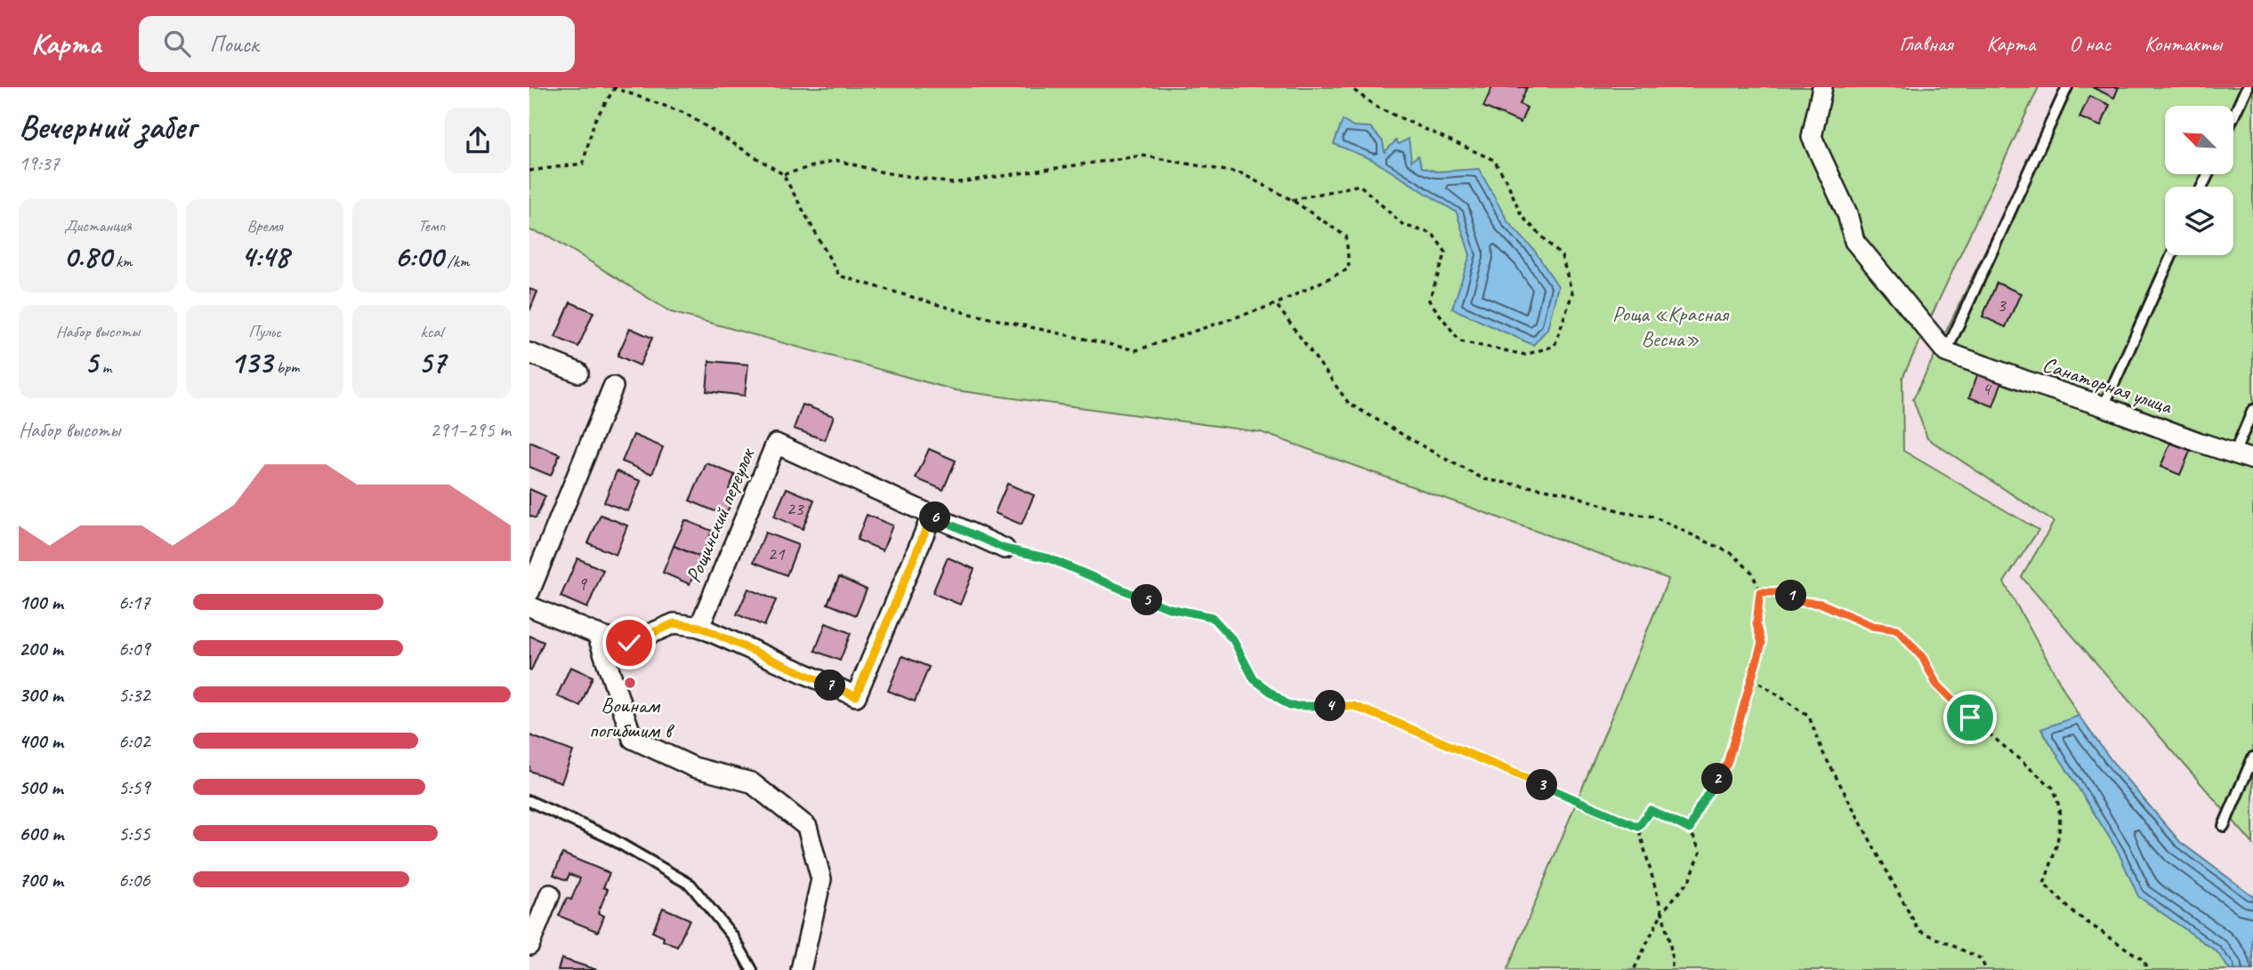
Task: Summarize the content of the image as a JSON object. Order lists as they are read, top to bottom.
{
  "streets": {
    "street": ["Санаторная улица", "Рощинский переулок"]
  },
  "parks": ["Роща «Красная Весна»"],
  "places": ["Воинам погибшим в"],
  "house_numbers": [
    "3",
    "4",
    "23",
    "21",
    "9"
  ],
  "north": "top left",
  "page": {
    "header": "Карта",
    "search": "Поиск",
    "nav": [
      "Главная",
      "Карта",
      "О нас",
      "Контакты"
    ],
    "heading": ["Вечерний забег", "19:37"],
    "stats": [
      ["Дистанция", "0.80 km"],
      ["Время", "4:48"],
      ["Темп", "6:00 /km"],
      ["Набор высоты", "5 m"],
      ["Пульс", "133 bpm"],
      ["kcal", "57"]
    ],
    "chart": ["Набор высоты", "291–295 m"],
    "pins": [
      "6",
      "1",
      "5",
      "7",
      "4",
      "2",
      "3"
    ],
    "list": [
      {
        "name": "100 m",
        "note": "6:17"
      },
      {
        "name": "200 m",
        "note": "6:09"
      },
      {
        "name": "300 m",
        "note": "5:32"
      },
      {
        "name": "400 m",
        "note": "6:02"
      },
      {
        "name": "500 m",
        "note": "5:59"
      },
      {
        "name": "600 m",
        "note": "5:55"
      },
      {
        "name": "700 m",
        "note": "6:06"
      }
    ]
  }
}
